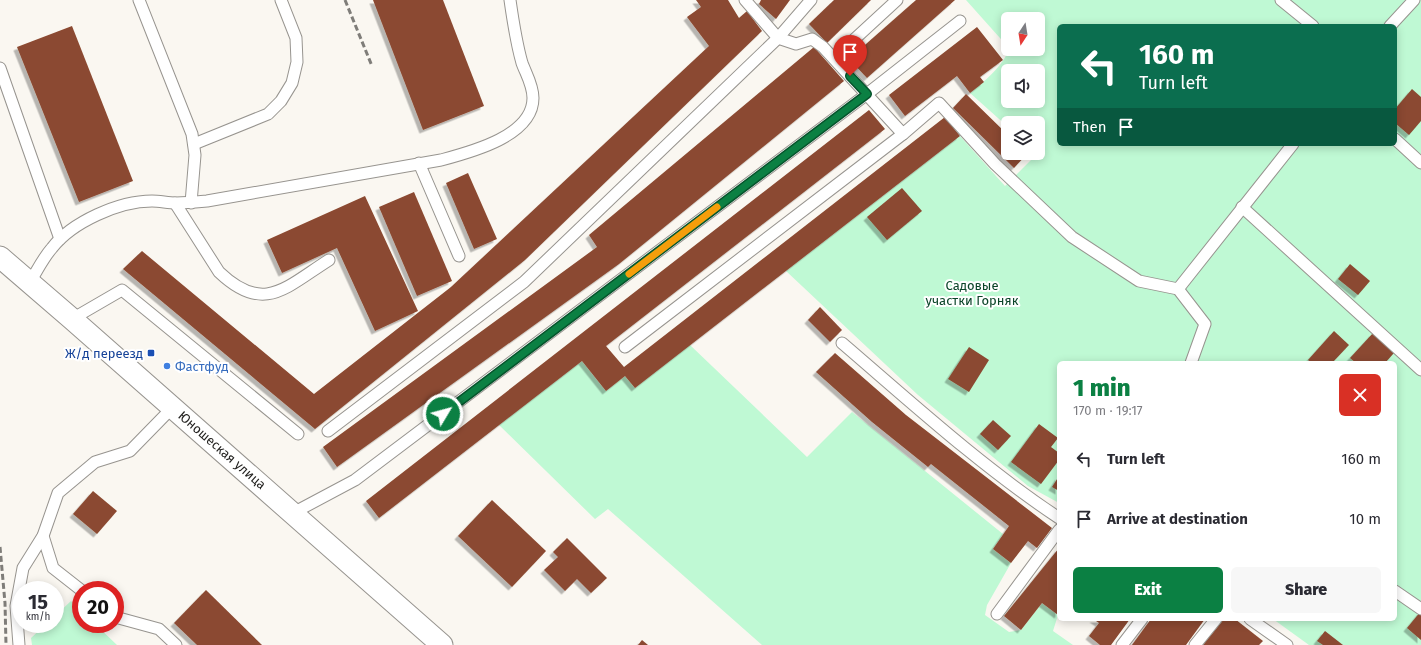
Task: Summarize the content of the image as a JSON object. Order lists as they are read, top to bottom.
{
  "streets": {
    "street": ["Юношеская улица"]
  },
  "parks": ["Садовые участки Горняк"],
  "places": {
    "transit": ["Ж/д переезд"],
    "other": ["Фастфуд"]
  },
  "north": "bottom",
  "page": {
    "turn": ["160 m", "Turn left"],
    "then": "Then",
    "heading": ["1 min", "170 m · 19:17"],
    "list": [
      {
        "name": "Turn left",
        "value": "160 m"
      },
      {
        "name": "Arrive at destination",
        "value": "10 m"
      }
    ],
    "buttons": ["Exit", "Share"],
    "speed": "15 km/h",
    "limit": "20"
  }
}
